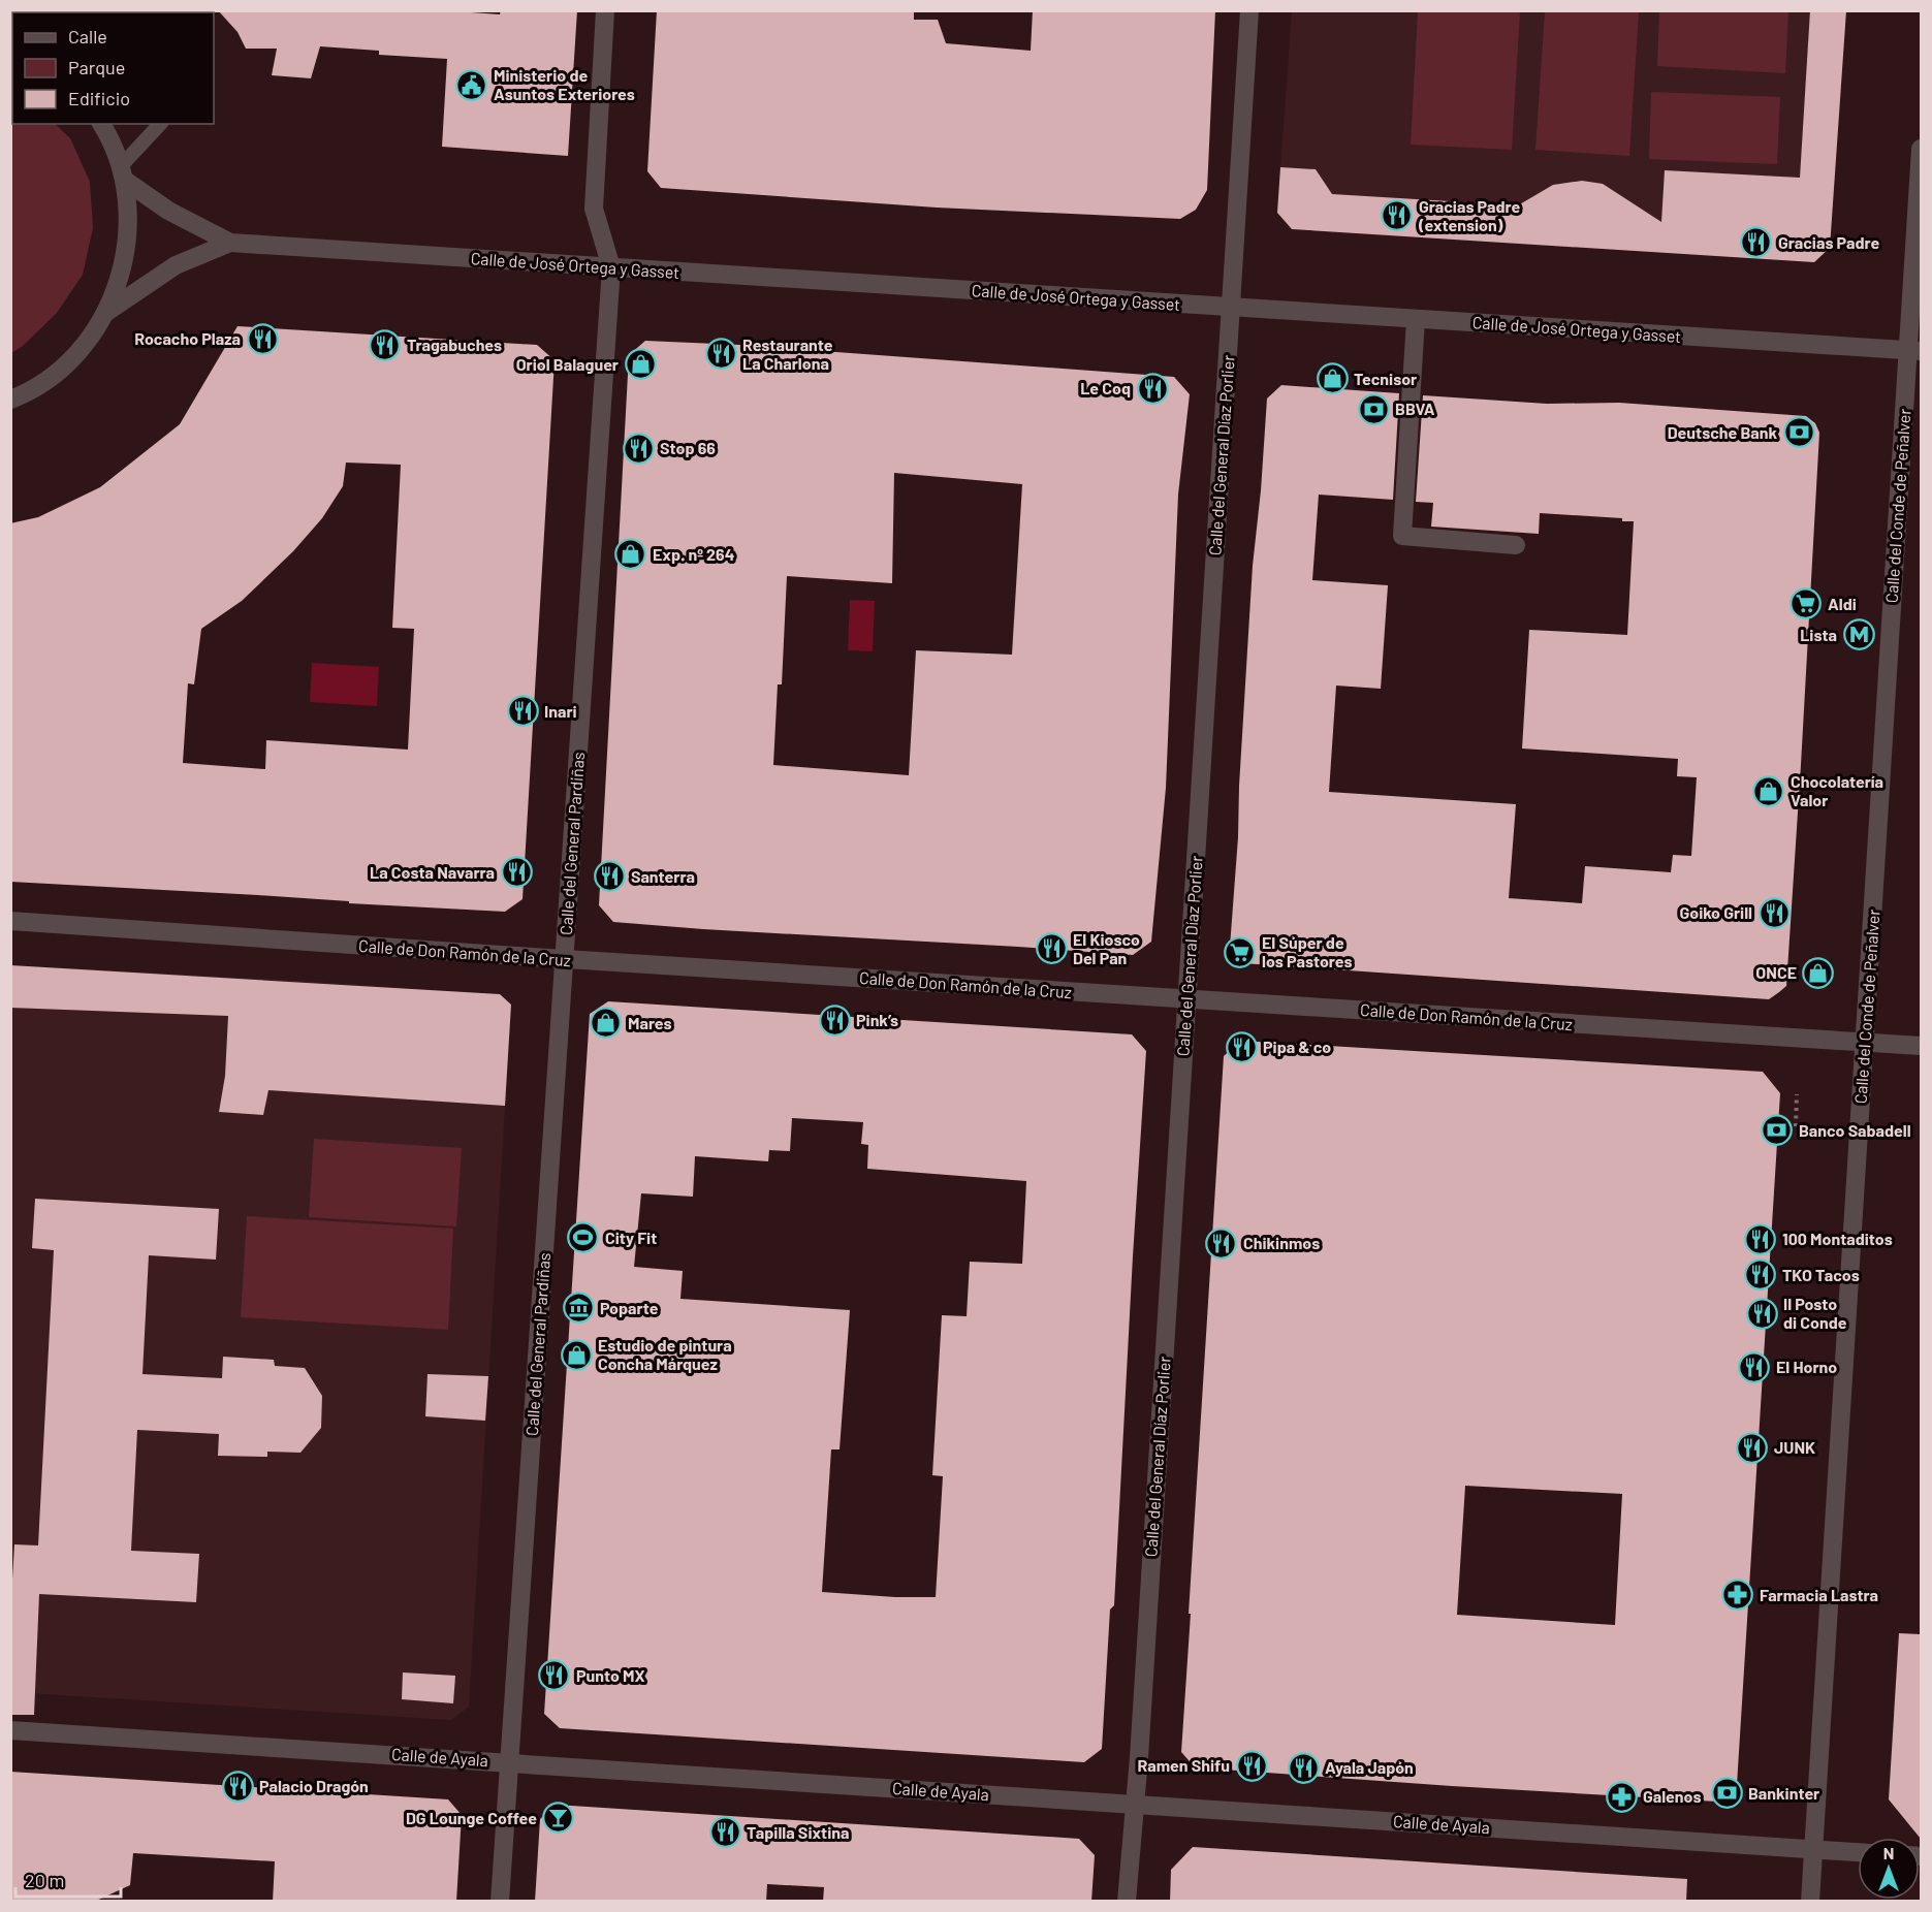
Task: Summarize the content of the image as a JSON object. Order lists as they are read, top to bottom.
{
  "streets": {
    "street": [
      "Calle de José Ortega y Gasset",
      "Calle del General Díaz Porlier",
      "Calle del Conde de Peñalver",
      "Calle del General Pardiñas",
      "Calle de Don Ramón de la Cruz",
      "Calle de Ayala"
    ]
  },
  "crossings": [
    ["Calle de José Ortega y Gasset", "Calle del General Díaz Porlier"],
    ["Calle de José Ortega y Gasset", "Calle del Conde de Peñalver"],
    ["Calle de José Ortega y Gasset", "Calle del General Pardiñas"],
    ["Calle del General Díaz Porlier", "Calle de Don Ramón de la Cruz"],
    ["Calle del General Díaz Porlier", "Calle de Ayala"],
    ["Calle del Conde de Peñalver", "Calle de Don Ramón de la Cruz"],
    ["Calle del Conde de Peñalver", "Calle de Ayala"],
    ["Calle del General Pardiñas", "Calle de Don Ramón de la Cruz"],
    ["Calle del General Pardiñas", "Calle de Ayala"]
  ],
  "places": {
    "public building": ["Ministerio de Asuntos Exteriores"],
    "restaurant": [
      "Gracias Padre (extension)",
      "Gracias Padre",
      "Rocacho Plaza",
      "Tragabuches",
      "Restaurante La Charlona",
      "Le Coq",
      "Stop 66",
      "Inari",
      "La Costa Navarra",
      "Santerra",
      "Goiko Grill",
      "El Kiosco Del Pan",
      "Pink’s",
      "Pipa & co",
      "100 Montaditos",
      "Chikinmos",
      "TKO Tacos",
      "Il Posto di Conde",
      "El Horno",
      "JUNK",
      "Punto MX",
      "Ramen Shifu",
      "Ayala Japón",
      "Palacio Dragón",
      "Tapilla Sixtina"
    ],
    "shop": [
      "Oriol Balaguer",
      "Tecnisor",
      "Exp. nº 264",
      "Chocolatería Valor",
      "ONCE",
      "Mares",
      "Estudio de pintura Concha Márquez"
    ],
    "bank": [
      "BBVA",
      "Deutsche Bank",
      "Banco Sabadell",
      "Bankinter"
    ],
    "supermarket": ["Aldi", "El Súper de los Pastores"],
    "metro station": ["Lista"],
    "sports": ["City Fit"],
    "museum": ["Poparte"],
    "pharmacy": ["Farmacia Lastra", "Galenos"],
    "bar": ["DG Lounge Coffee"]
  },
  "legend": ["Calle", "Parque", "Edificio"],
  "scale_bar": "20 m",
  "north": "top"
}
